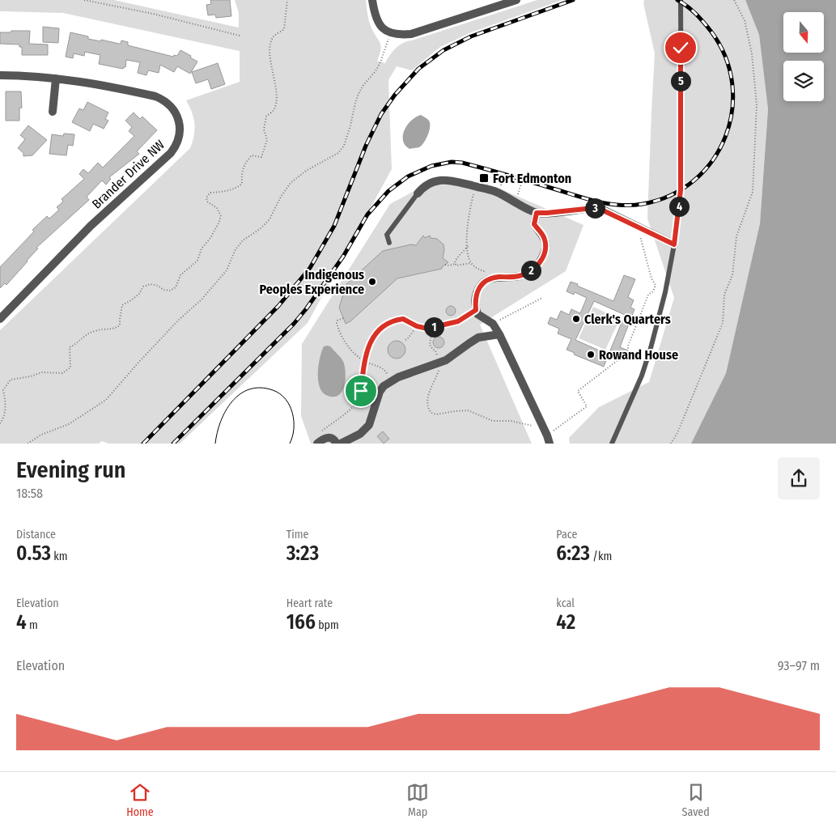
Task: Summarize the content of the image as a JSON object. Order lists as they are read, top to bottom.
{
  "streets": {
    "street": ["Brander Drive NW"]
  },
  "places": {
    "transit": ["Fort Edmonton"],
    "other": ["Indigenous Peoples Experience", "Clerk's Quarters", "Rowand House"]
  },
  "north": "bottom",
  "page": {
    "pins": [
      "5",
      "4",
      "3",
      "2",
      "1"
    ],
    "heading": ["Evening run", "18:58"],
    "stats": [
      ["Distance", "0.53 km"],
      ["Time", "3:23"],
      ["Pace", "6:23 /km"],
      ["Elevation", "4 m"],
      ["Heart rate", "166 bpm"],
      ["kcal", "42"]
    ],
    "chart": ["Elevation", "93–97 m"],
    "tabs": ["Home", "Map", "Saved"]
  }
}
